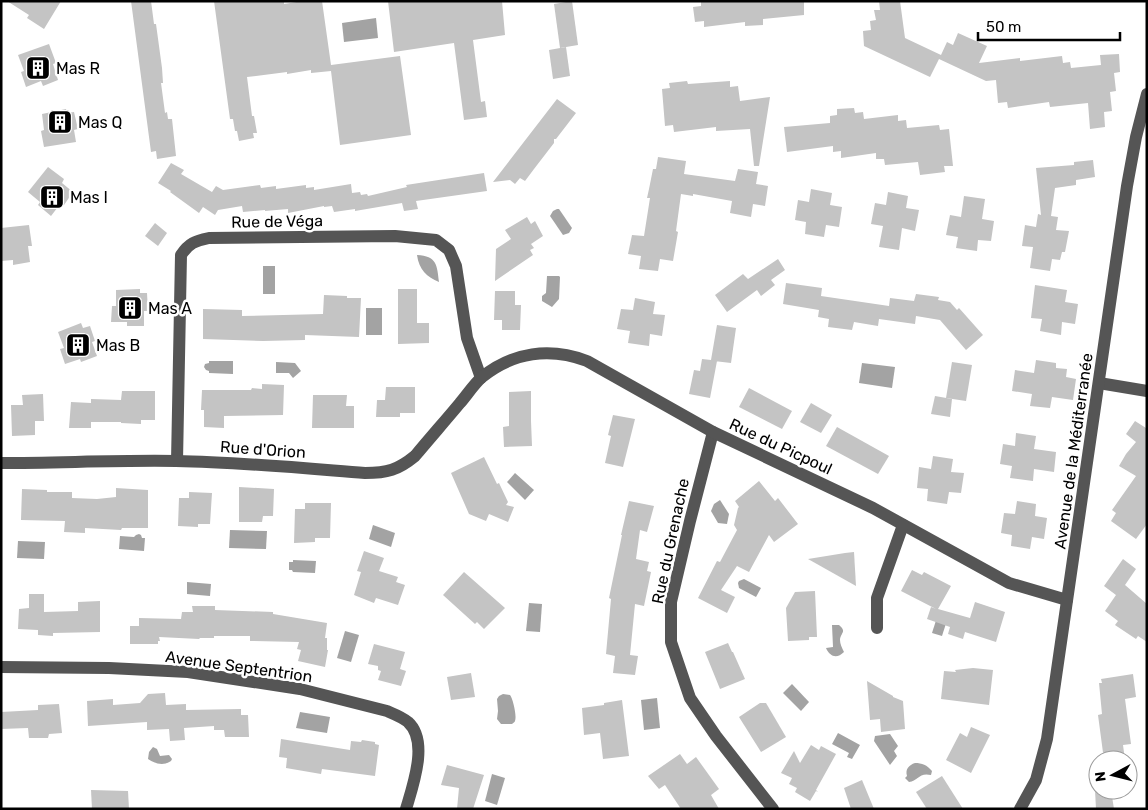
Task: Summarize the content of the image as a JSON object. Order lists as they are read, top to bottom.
{
  "streets": {
    "street": [
      "Rue de Véga",
      "Rue du Picpoul",
      "Rue d'Orion",
      "Avenue de la Méditerranée",
      "Rue du Grenache",
      "Avenue Septentrion"
    ]
  },
  "crossings": [
    ["Rue de Véga", "Rue du Picpoul"],
    ["Rue de Véga", "Rue d'Orion"],
    ["Rue du Picpoul", "Rue d'Orion"],
    ["Rue du Picpoul", "Avenue de la Méditerranée"],
    ["Rue du Picpoul", "Rue du Grenache"]
  ],
  "places": {
    "building": [
      "Mas R",
      "Mas Q",
      "Mas I",
      "Mas A",
      "Mas B"
    ]
  },
  "scale_bar": "50 m",
  "north": "left"
}
